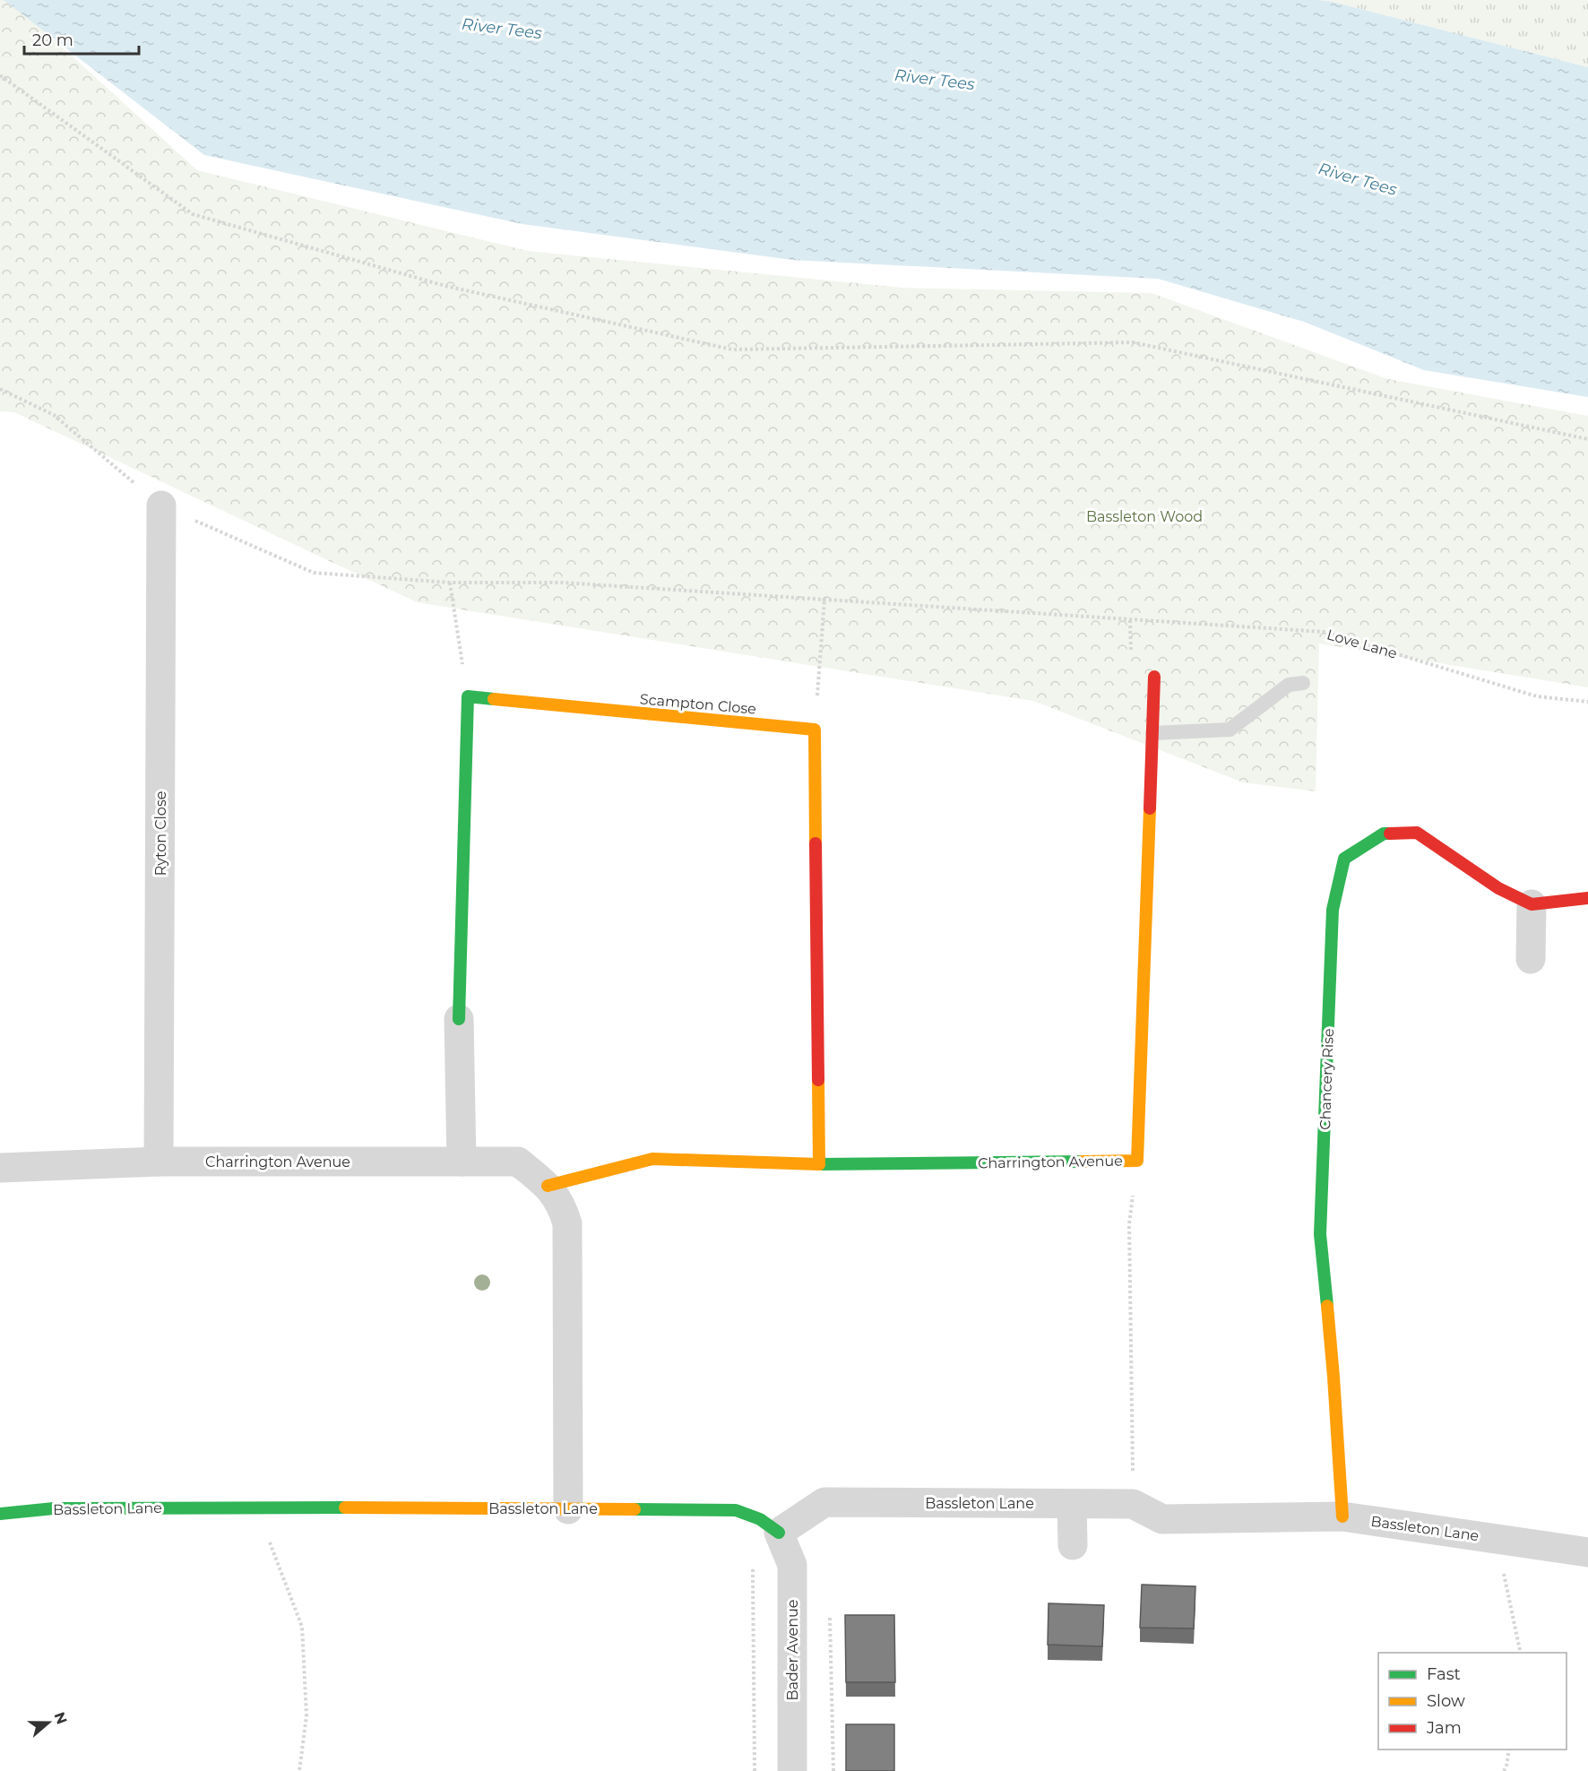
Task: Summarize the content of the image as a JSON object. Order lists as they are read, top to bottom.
{
  "streets": {
    "street": [
      "Scampton Close",
      "Ryton Close",
      "Chancery Rise",
      "Charrington Avenue",
      "Bassleton Lane",
      "Bader Avenue"
    ],
    "path": ["Love Lane"]
  },
  "crossings": [
    ["Love Lane", "Ryton Close"],
    ["Ryton Close", "Charrington Avenue"],
    ["Chancery Rise", "Bassleton Lane"],
    ["Charrington Avenue", "Bassleton Lane"],
    ["Bassleton Lane", "Bader Avenue"]
  ],
  "water": ["River Tees"],
  "parks": ["Bassleton Wood"],
  "legend": ["Fast", "Slow", "Jam"],
  "scale_bar": "20 m",
  "north": "right"
}
